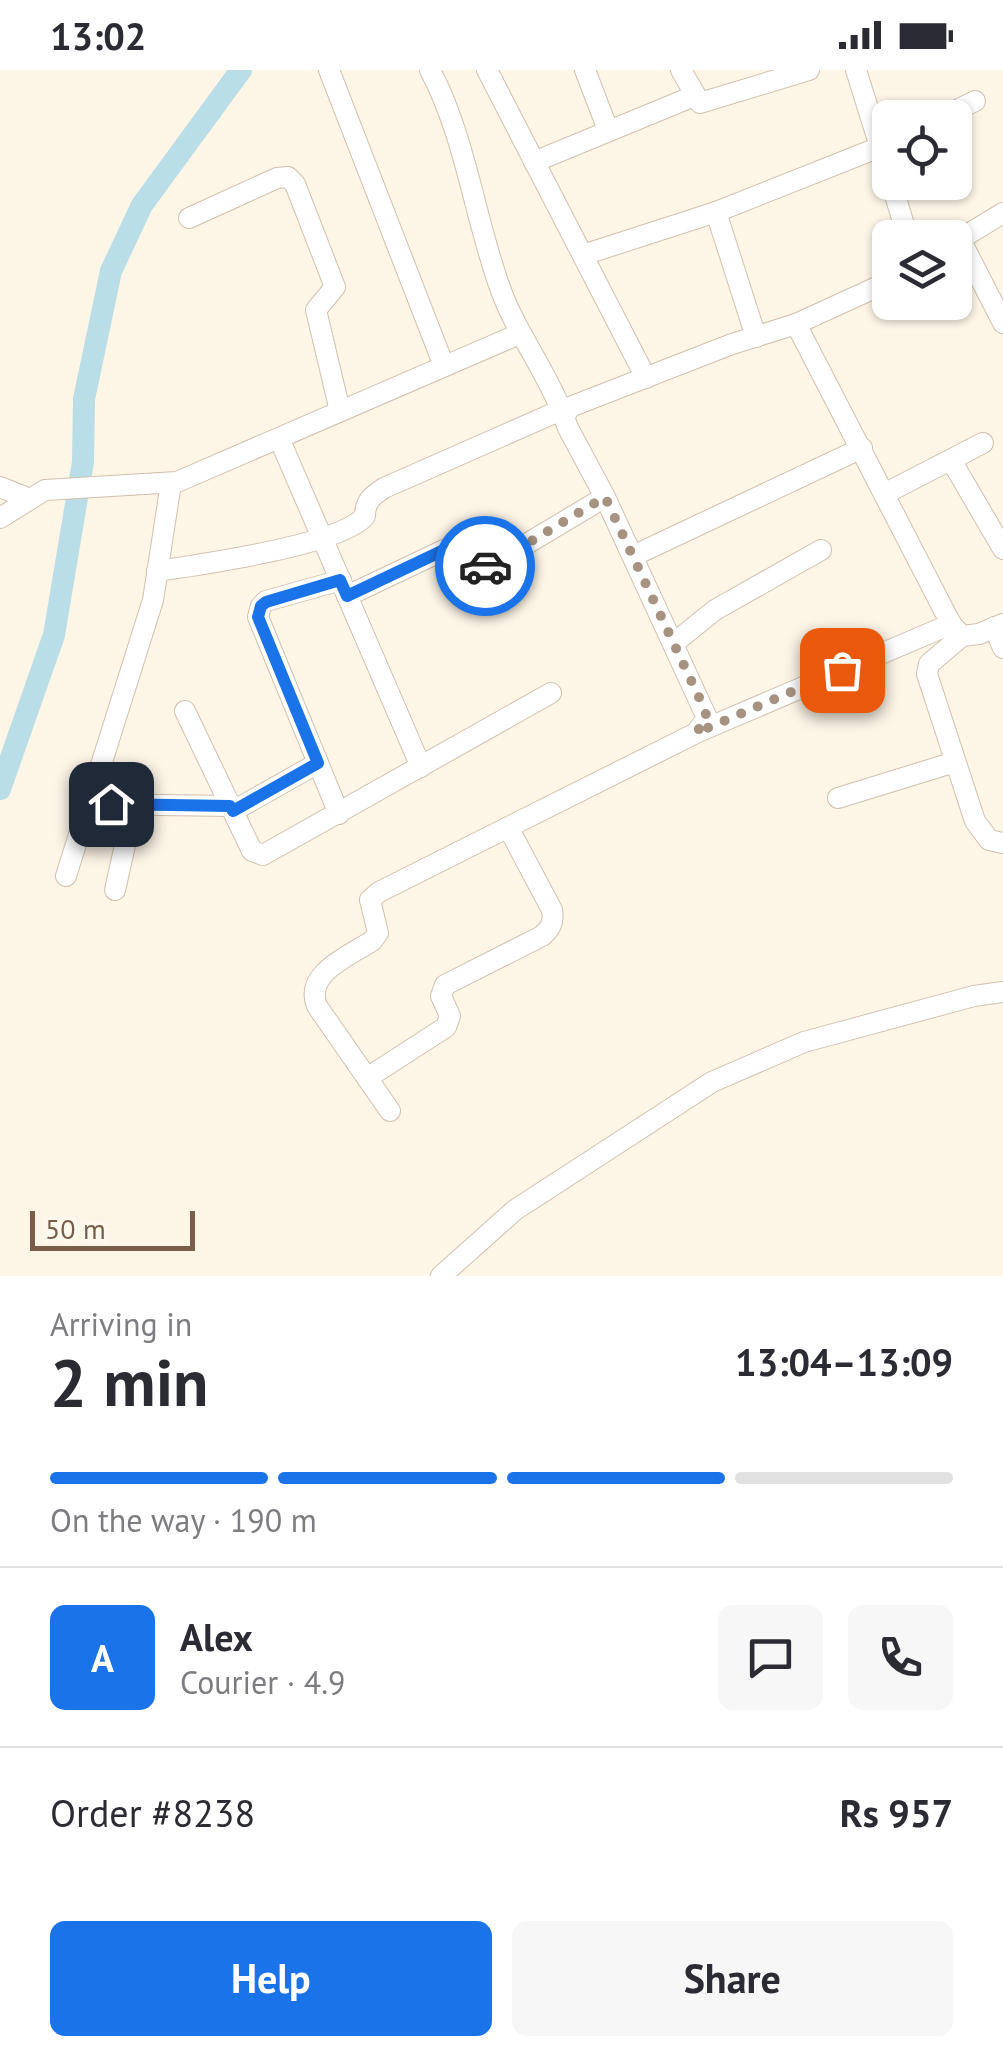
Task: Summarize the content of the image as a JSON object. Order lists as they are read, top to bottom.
{
  "scale_bar": "50 m",
  "page": {
    "status": "13:02",
    "scale": "50 m",
    "heading": ["2 min", "Arriving in", "13:04–13:09"],
    "panel": [
      "Alex",
      "Courier · 4.9",
      "Order #8238",
      "Rs 957"
    ],
    "bar": "On the way · 190 m",
    "round": "A",
    "buttons": ["Help", "Share"]
  }
}
